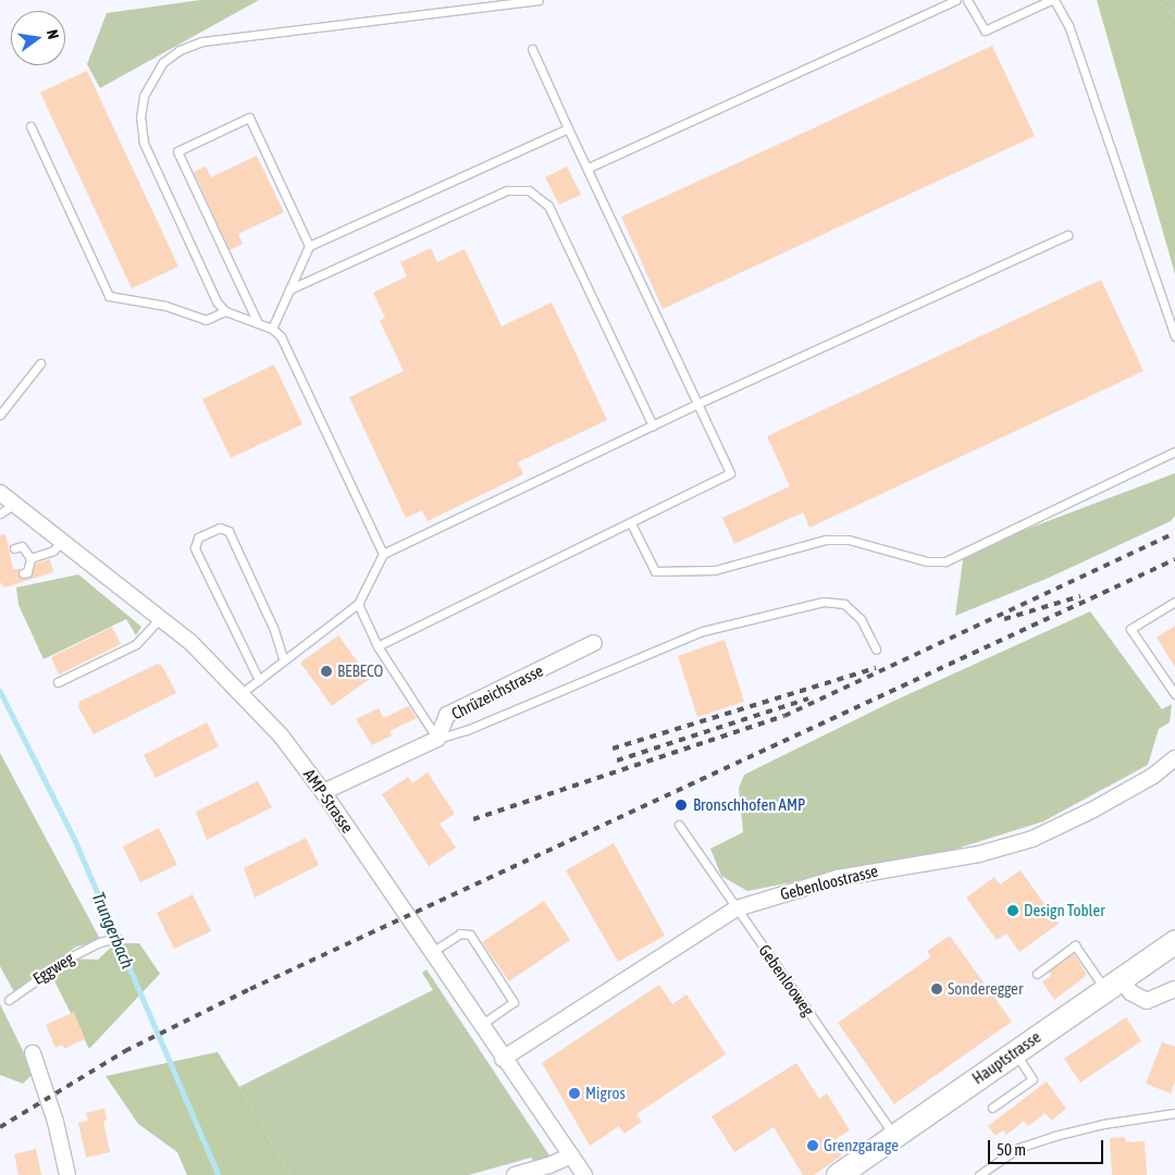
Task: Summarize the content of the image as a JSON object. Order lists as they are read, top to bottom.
{
  "streets": {
    "main road": ["Hauptstrasse"],
    "street": ["Chrüzeichstrasse", "AMP-Strasse", "Gebenloostrasse"],
    "lane": ["Eggweg", "Gebenlooweg"]
  },
  "crossings": [
    ["AMP-Strasse", "Gebenloostrasse"],
    ["Gebenloostrasse", "Gebenlooweg"],
    ["Gebenlooweg", "Hauptstrasse"]
  ],
  "water": ["Trungerbach"],
  "places": [
    "BEBECO",
    "Bronschhofen AMP",
    "Design Tobler",
    "Sonderegger",
    "Migros",
    "Grenzgarage"
  ],
  "scale_bar": "50 m",
  "north": "right"
}
